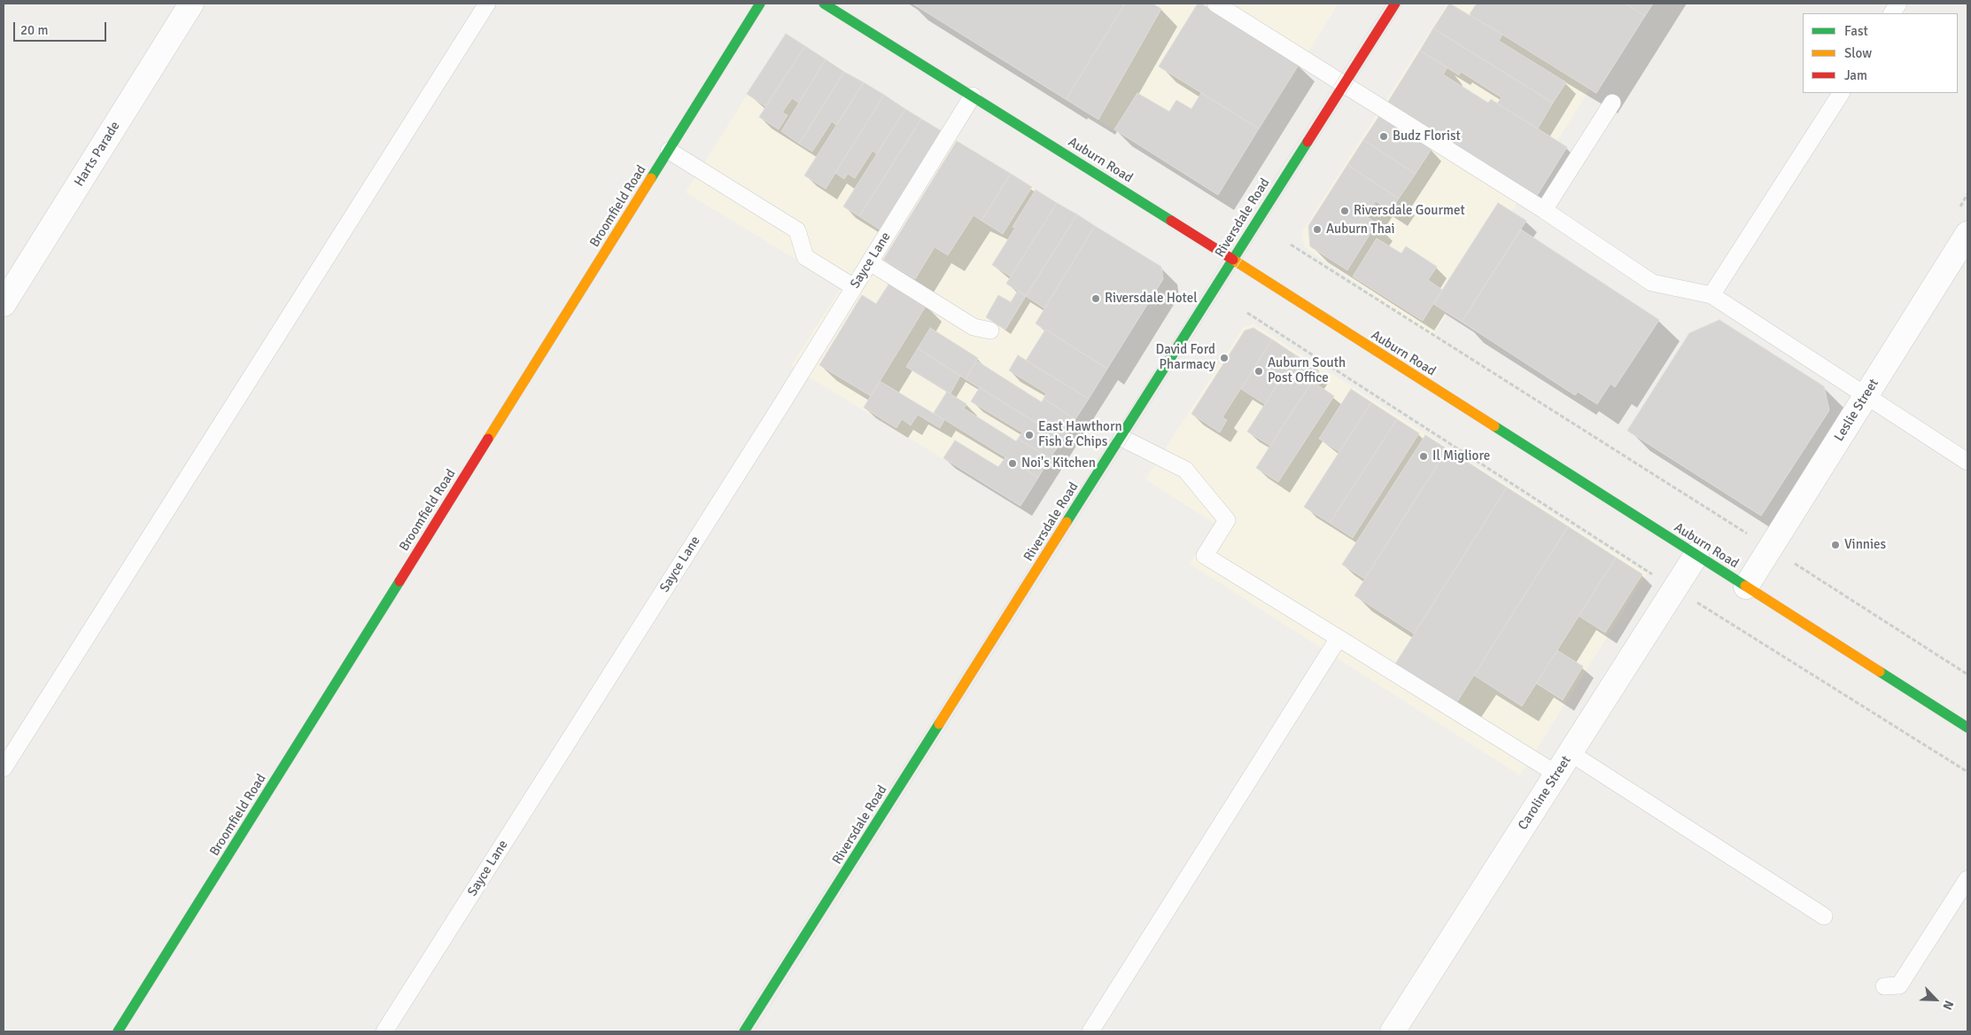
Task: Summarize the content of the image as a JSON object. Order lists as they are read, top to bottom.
{
  "streets": {
    "main road": ["Auburn Road", "Broomfield Road", "Riversdale Road"],
    "street": ["Harts Parade", "Leslie Street", "Caroline Street"],
    "lane": ["Sayce Lane"]
  },
  "crossings": [
    ["Auburn Road", "Riversdale Road"],
    ["Auburn Road", "Sayce Lane"],
    ["Auburn Road", "Leslie Street"],
    ["Auburn Road", "Caroline Street"]
  ],
  "places": [
    "Budz Florist",
    "Riversdale Gourmet",
    "Auburn Thai",
    "Riversdale Hotel",
    "David Ford Pharmacy",
    "Auburn South Post Office",
    "East Hawthorn Fish & Chips",
    "Il Migliore",
    "Noi's Kitchen",
    "Vinnies"
  ],
  "legend": ["Fast", "Slow", "Jam"],
  "scale_bar": "20 m",
  "north": "bottom right"
}
